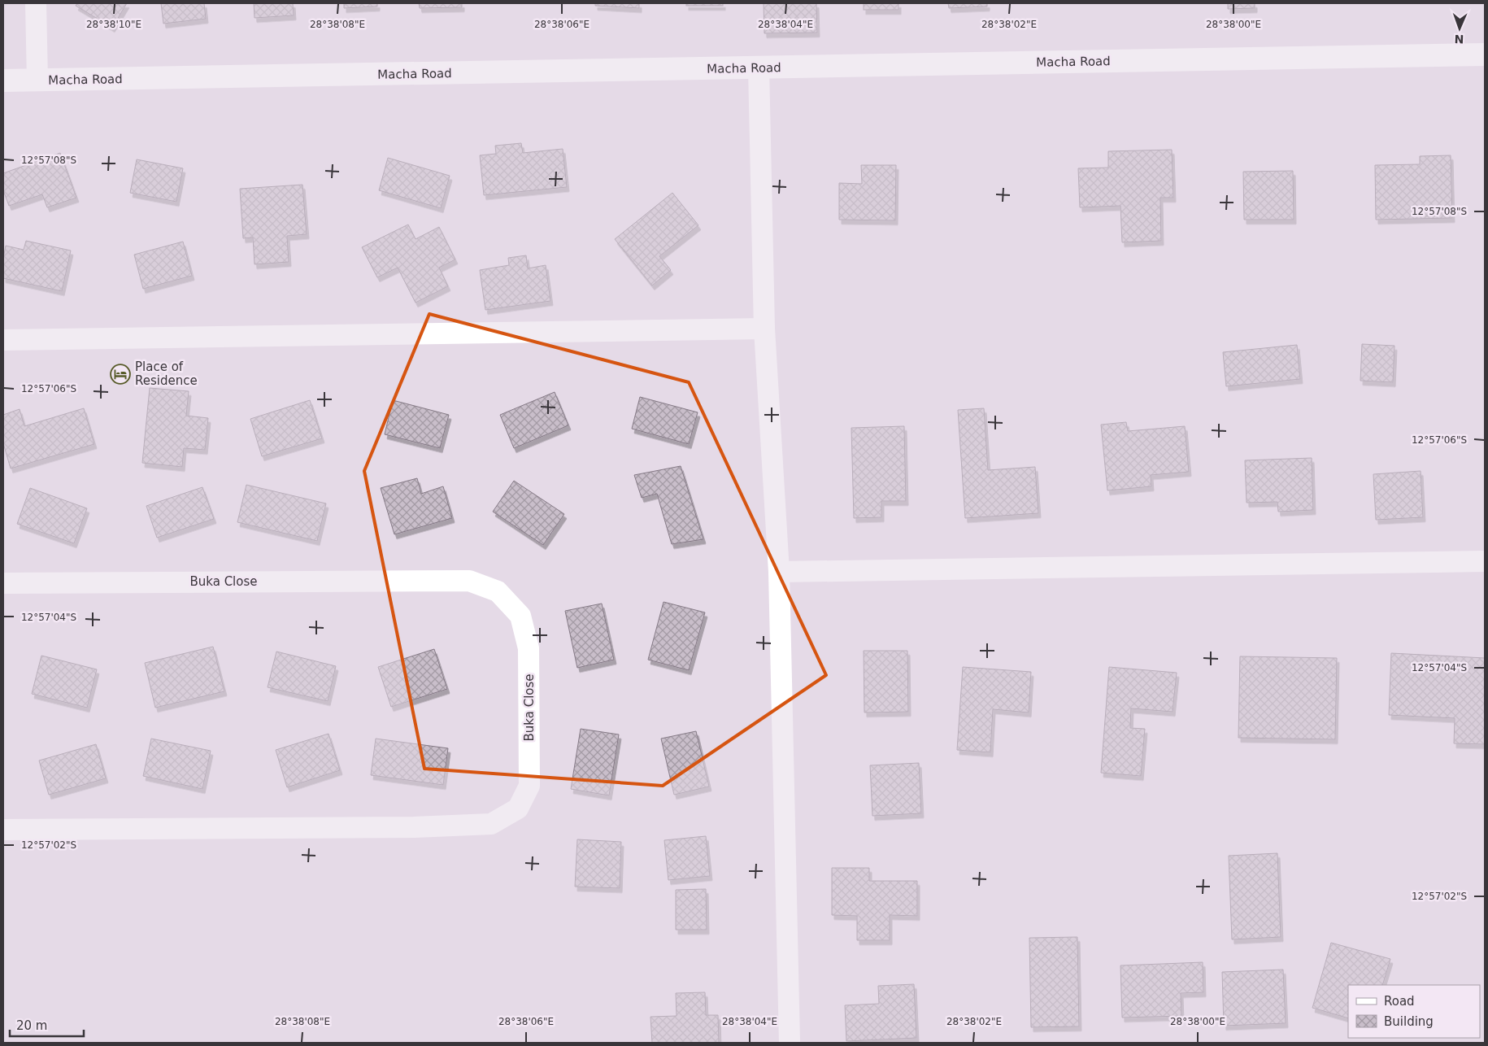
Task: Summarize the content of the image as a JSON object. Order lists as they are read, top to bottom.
{
  "streets": {
    "main road": ["Macha Road"],
    "street": ["Buka Close"]
  },
  "places": {
    "hotel": ["Place of Residence"]
  },
  "legend": ["Road", "Building"],
  "scale_bar": "20 m",
  "north": "bottom",
  "coordinates": [
    "28°38'10\"E",
    "28°38'08\"E",
    "28°38'06\"E",
    "28°38'04\"E",
    "28°38'02\"E",
    "28°38'00\"E",
    "12°57'08\"S",
    "12°57'06\"S",
    "12°57'04\"S",
    "12°57'02\"S"
  ]
}
